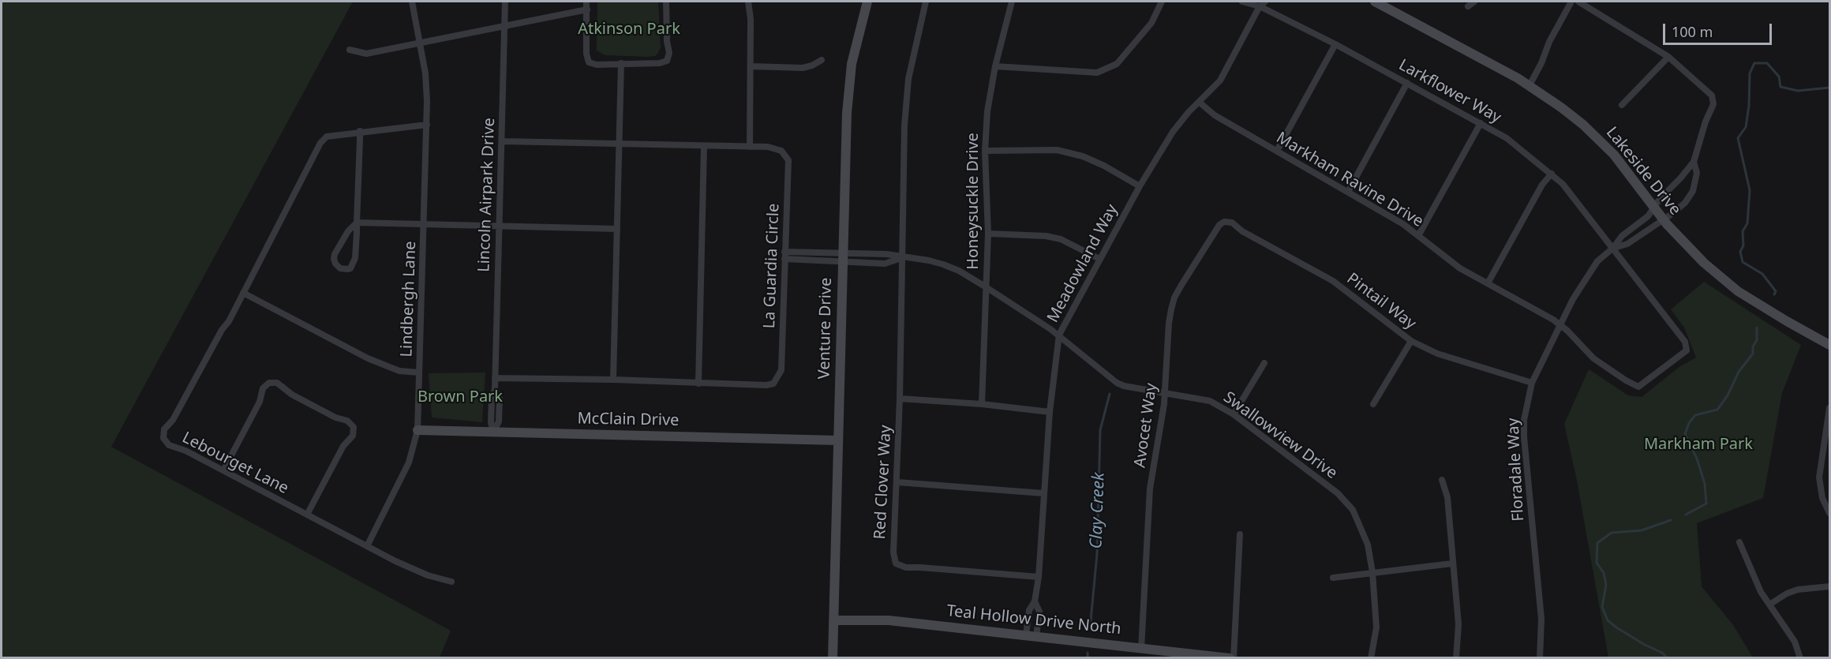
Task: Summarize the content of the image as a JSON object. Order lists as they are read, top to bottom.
{
  "streets": {
    "street": [
      "Larkflower Way",
      "Lakeside Drive",
      "Markham Ravine Drive",
      "Lincoln Airpark Drive",
      "Honeysuckle Drive",
      "Meadowland Way",
      "La Guardia Circle",
      "Lindbergh Lane",
      "Pintail Way",
      "Venture Drive",
      "McClain Drive",
      "Avocet Way",
      "Swallowview Drive",
      "Lebourget Lane",
      "Floradale Way",
      "Red Clover Way",
      "Teal Hollow Drive North"
    ]
  },
  "crossings": [
    ["Larkflower Way", "Markham Ravine Drive"],
    ["Larkflower Way", "Meadowland Way"],
    ["Larkflower Way", "Floradale Way"],
    ["Lakeside Drive", "Floradale Way"],
    ["Markham Ravine Drive", "Meadowland Way"],
    ["Markham Ravine Drive", "Floradale Way"],
    ["Lincoln Airpark Drive", "La Guardia Circle"],
    ["Lincoln Airpark Drive", "McClain Drive"],
    ["Honeysuckle Drive", "Swallowview Drive"],
    ["Meadowland Way", "Swallowview Drive"],
    ["Meadowland Way", "Red Clover Way"],
    ["Meadowland Way", "Teal Hollow Drive North"],
    ["La Guardia Circle", "Swallowview Drive"],
    ["Lindbergh Lane", "McClain Drive"],
    ["Lindbergh Lane", "Lebourget Lane"],
    ["Pintail Way", "Avocet Way"],
    ["Pintail Way", "Floradale Way"],
    ["Venture Drive", "McClain Drive"],
    ["Venture Drive", "Swallowview Drive"],
    ["Venture Drive", "Teal Hollow Drive North"],
    ["Avocet Way", "Swallowview Drive"],
    ["Avocet Way", "Teal Hollow Drive North"],
    ["Swallowview Drive", "Red Clover Way"]
  ],
  "water": ["Clay Creek"],
  "parks": ["Atkinson Park", "Brown Park", "Markham Park"],
  "scale_bar": "100 m"
}
